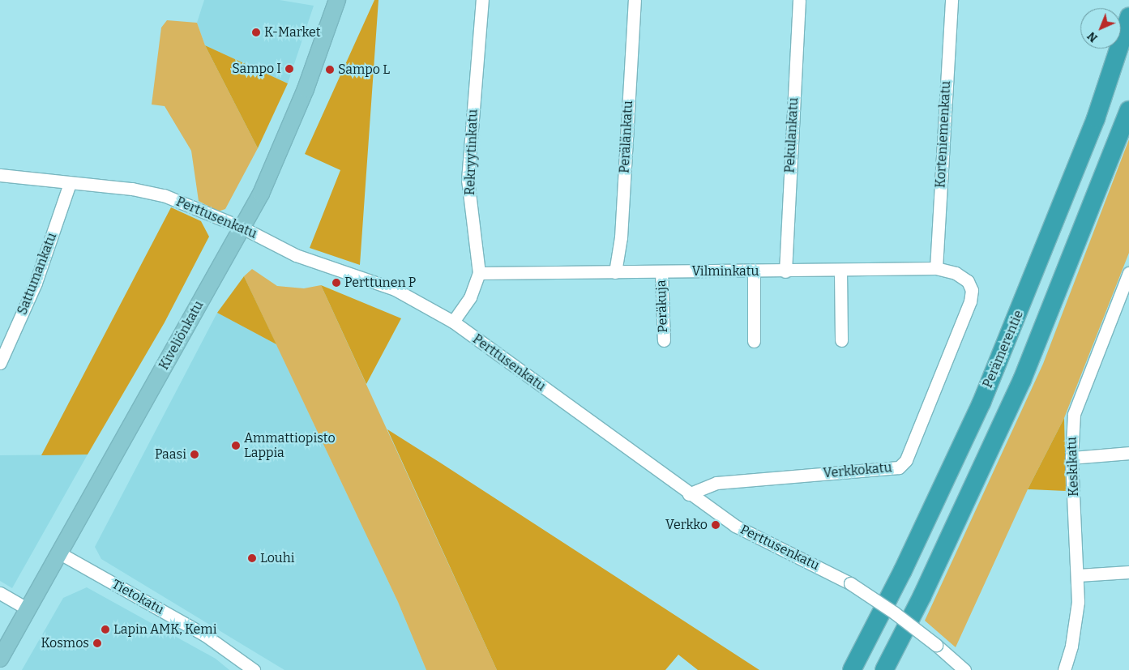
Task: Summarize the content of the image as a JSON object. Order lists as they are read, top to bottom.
{
  "streets": {
    "highway": ["Perämerentie"],
    "main road": ["Kiveliönkatu"],
    "street": [
      "Korteniemenkatu",
      "Pekulankatu",
      "Perälänkatu",
      "Rekryytinkatu",
      "Perttusenkatu",
      "Vilminkatu",
      "Sattumankatu",
      "Peräkuja",
      "Keskikatu",
      "Verkkokatu",
      "Tietokatu"
    ]
  },
  "crossings": [
    ["Korteniemenkatu", "Vilminkatu"],
    ["Pekulankatu", "Vilminkatu"],
    ["Perälänkatu", "Vilminkatu"],
    ["Rekryytinkatu", "Perttusenkatu"],
    ["Rekryytinkatu", "Vilminkatu"],
    ["Perttusenkatu", "Sattumankatu"],
    ["Perttusenkatu", "Kiveliönkatu"],
    ["Perttusenkatu", "Verkkokatu"],
    ["Vilminkatu", "Peräkuja"],
    ["Vilminkatu", "Verkkokatu"],
    ["Kiveliönkatu", "Tietokatu"]
  ],
  "places": [
    "K-Market",
    "Sampo I",
    "Sampo L",
    "Perttunen P",
    "Ammattiopisto Lappia",
    "Paasi",
    "Verkko",
    "Louhi",
    "Lapin AMK, Kemi",
    "Kosmos"
  ],
  "north": "bottom left"
}
